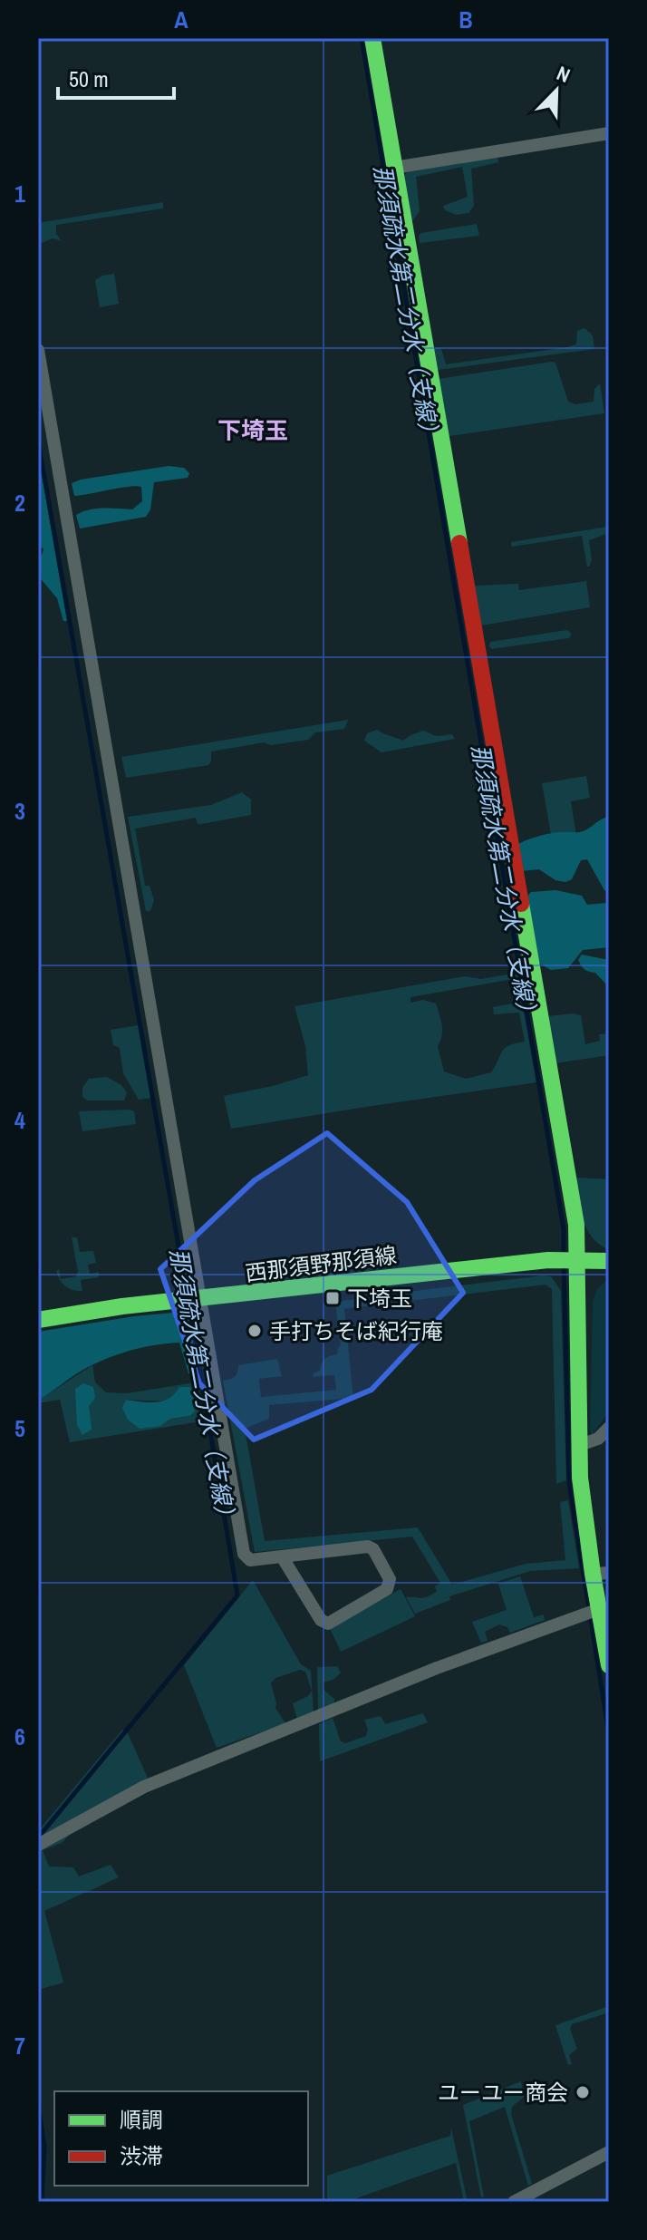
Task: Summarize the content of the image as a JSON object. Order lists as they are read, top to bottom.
{
  "streets": {
    "street": ["西那須野那須線"]
  },
  "districts": ["下埼玉"],
  "water": ["那須疏水第二分水（支線）"],
  "places": {
    "transit": ["下埼玉"],
    "other": ["手打ちそば紀行庵", "ユーユー商会"]
  },
  "legend": ["順調", "渋滞"],
  "scale_bar": "50 m",
  "north": "top right",
  "grid": {
    "columns": ["A", "B"],
    "rows": [
      "1",
      "2",
      "3",
      "4",
      "5",
      "6",
      "7"
    ]
  }
}
